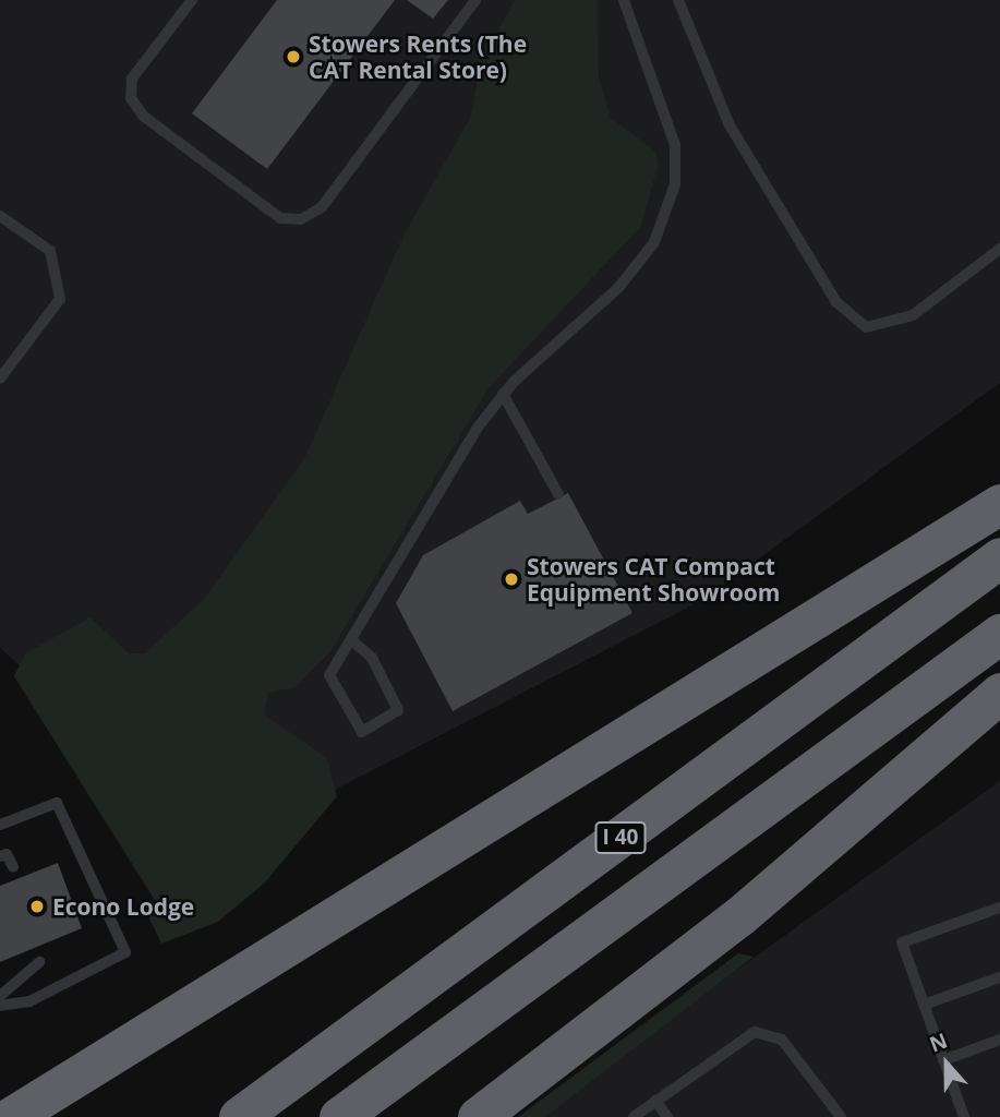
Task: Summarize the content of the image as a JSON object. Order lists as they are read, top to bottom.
{
  "streets": {
    "highway": ["I 40"]
  },
  "places": ["Stowers Rents (The CAT Rental Store)", "Stowers CAT Compact Equipment Showroom", "Econo Lodge"],
  "north": "top"
}
